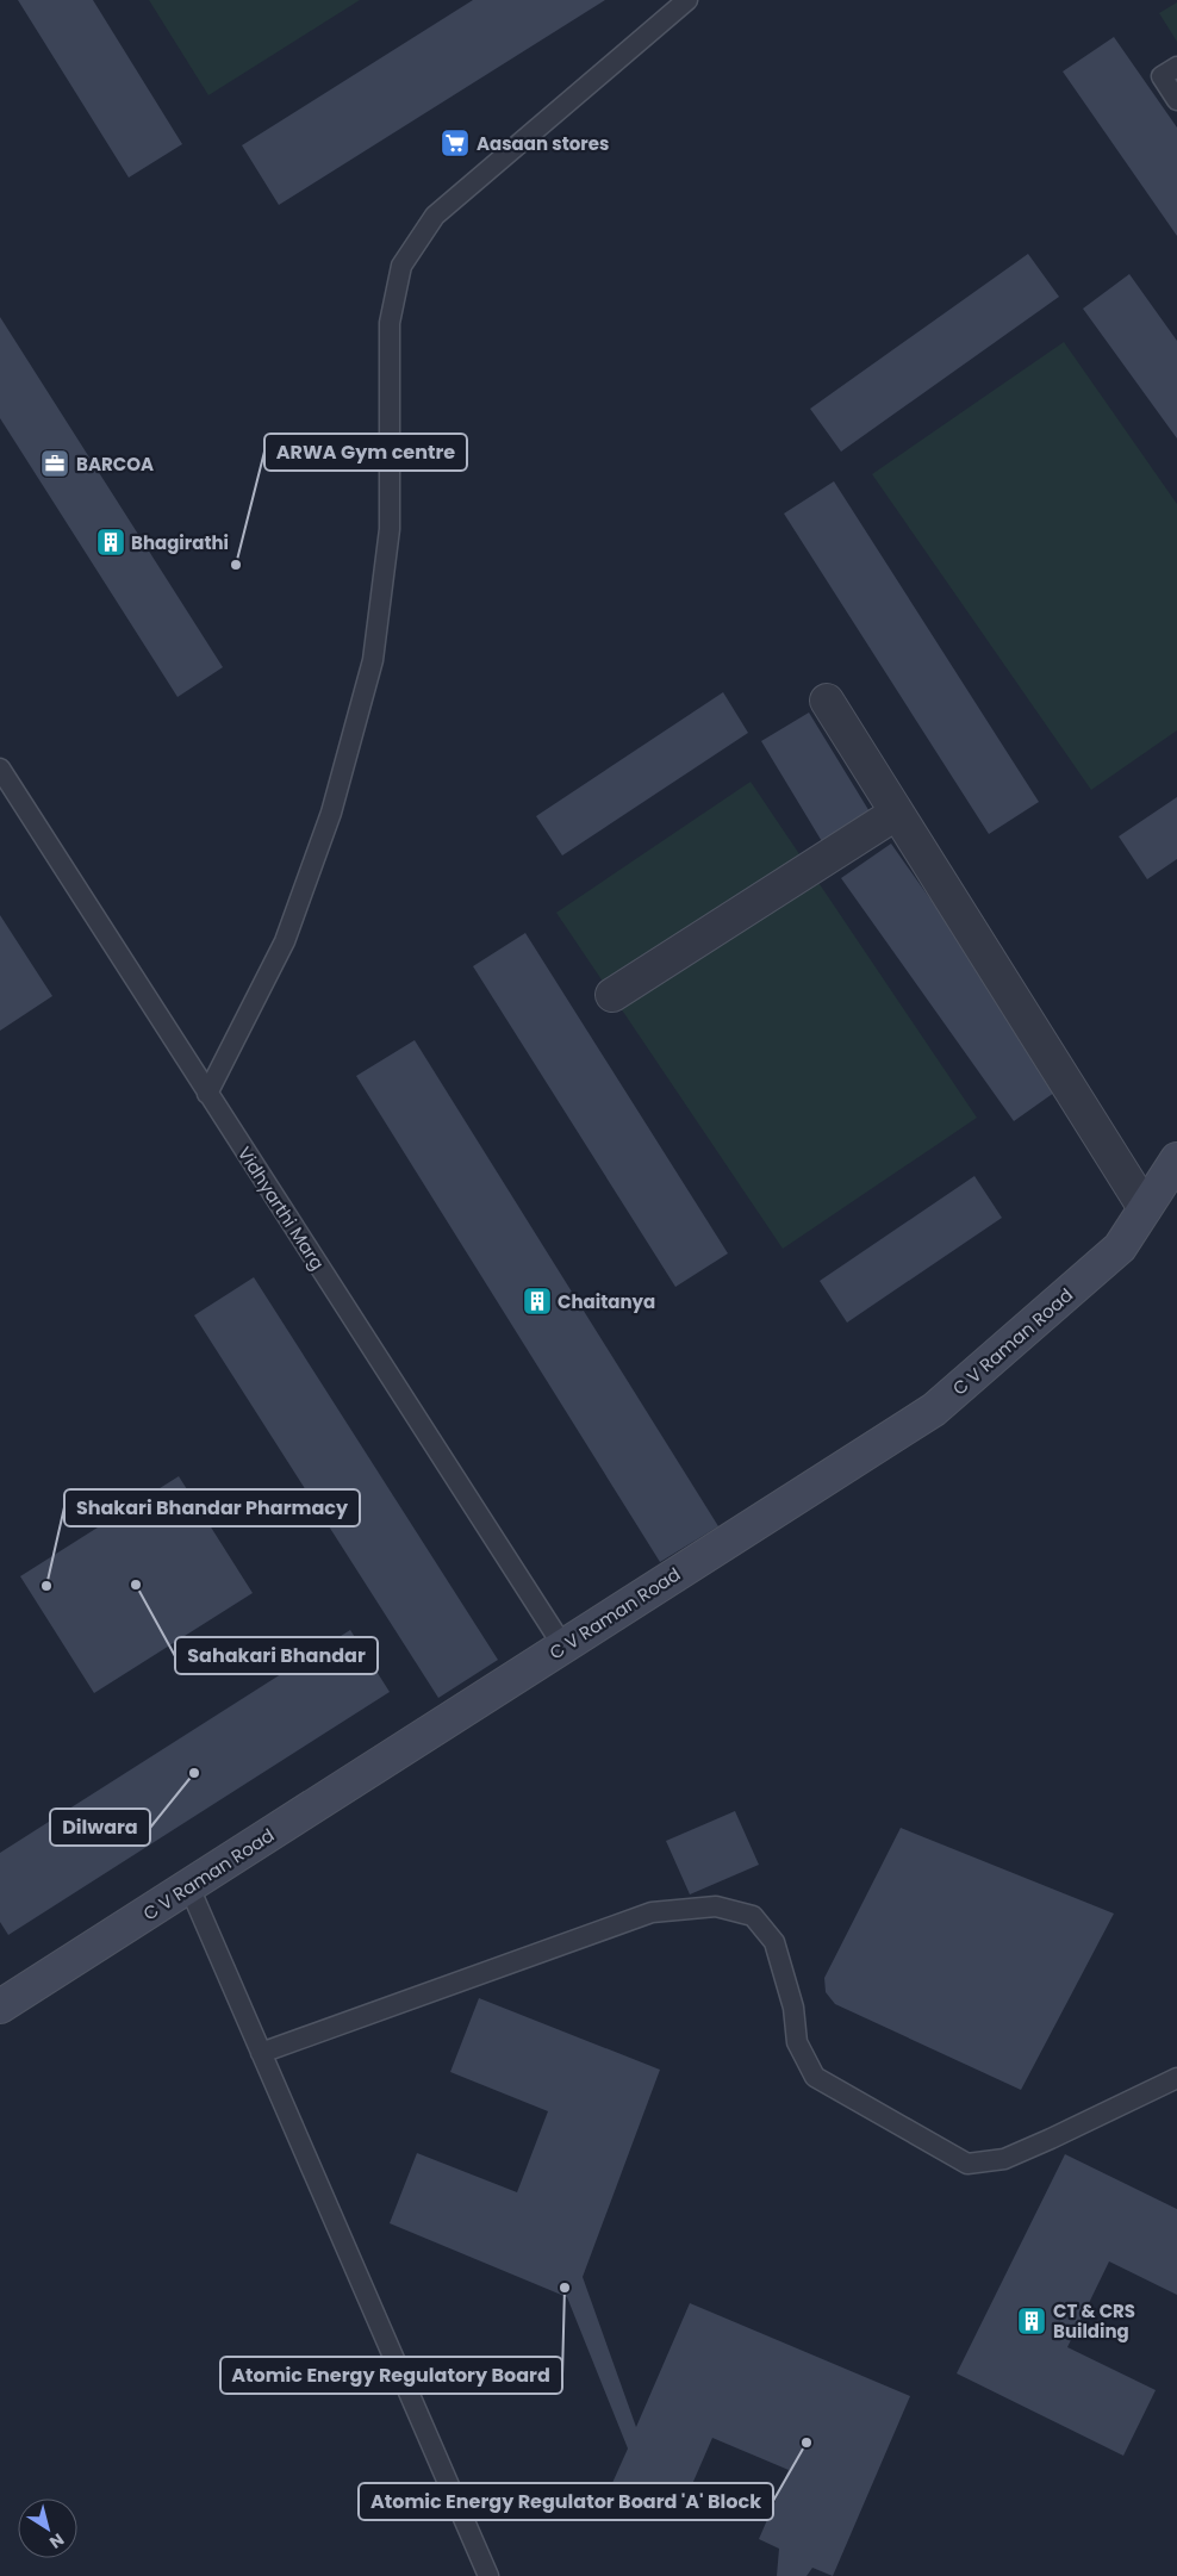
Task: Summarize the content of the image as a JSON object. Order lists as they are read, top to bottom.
{
  "streets": {
    "street": ["C V Raman Road"],
    "lane": ["Vidhyarthi Marg"]
  },
  "crossings": [
    ["Vidhyarthi Marg", "C V Raman Road"]
  ],
  "places": {
    "supermarket": ["Aasaan stores"],
    "office": ["BARCOA"],
    "building": ["Bhagirathi", "Chaitanya", "CT & CRS Building"],
    "other": [
      "ARWA Gym centre",
      "Sahakari Bhandar",
      "Shakari Bhandar Pharmacy",
      "Dilwara",
      "Atomic Energy Regulatory Board",
      "Atomic Energy Regulator Board 'A' Block"
    ]
  },
  "north": "bottom right"
}
